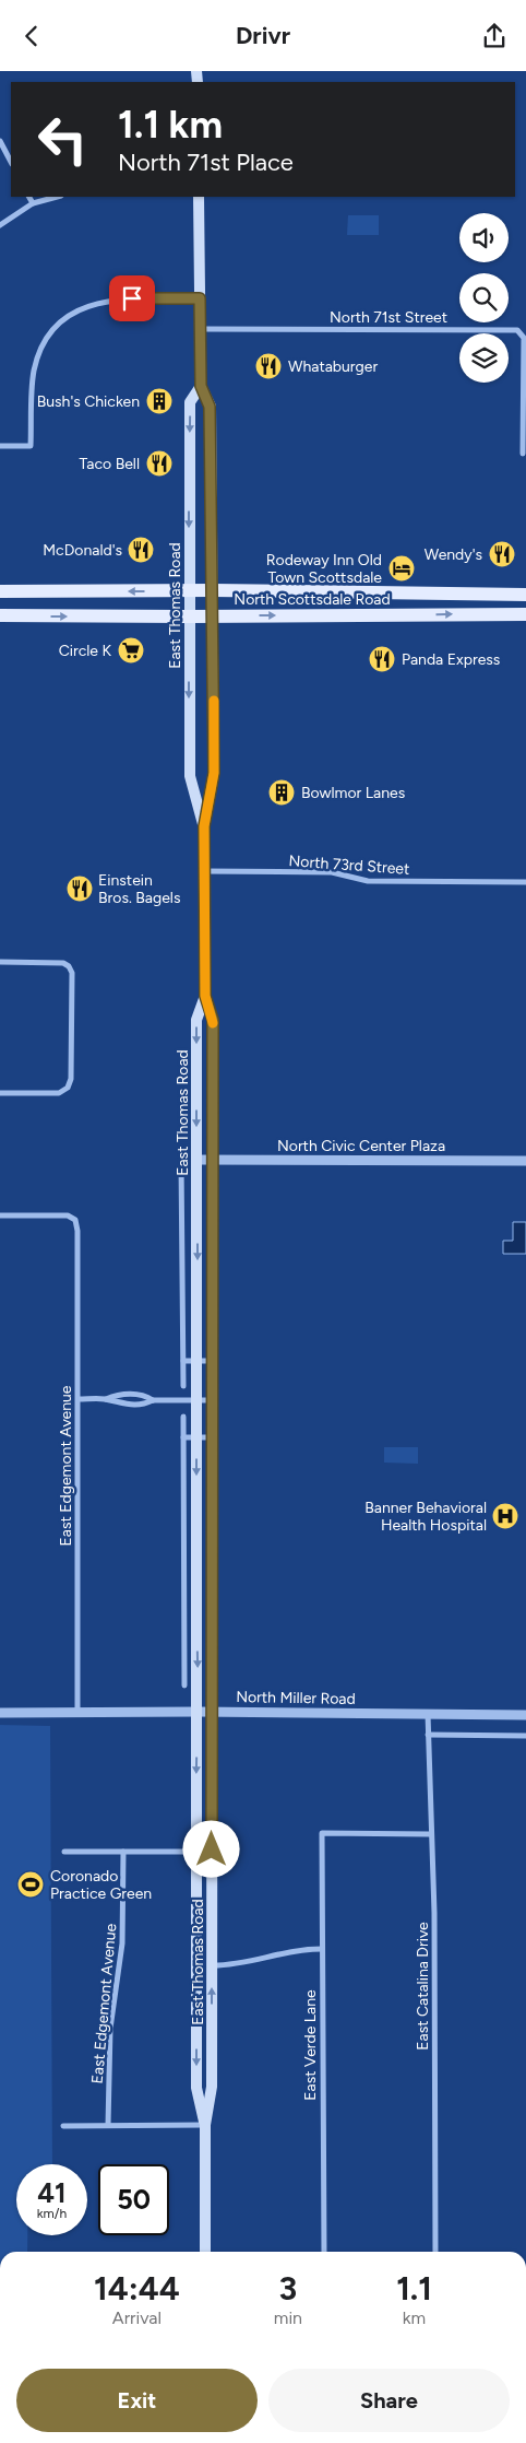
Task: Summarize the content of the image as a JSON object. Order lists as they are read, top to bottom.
{
  "streets": {
    "main road": ["North Scottsdale Road", "East Thomas Road"],
    "street": [
      "North 71st Street",
      "North 73rd Street",
      "North Civic Center Plaza",
      "East Edgemont Avenue",
      "North Miller Road",
      "East Catalina Drive",
      "East Verde Lane"
    ]
  },
  "crossings": [
    ["North 71st Street", "East Thomas Road"],
    ["North Scottsdale Road", "East Thomas Road"],
    ["East Thomas Road", "North 73rd Street"],
    ["East Thomas Road", "North Civic Center Plaza"],
    ["East Thomas Road", "North Miller Road"],
    ["East Edgemont Avenue", "North Miller Road"],
    ["North Miller Road", "East Catalina Drive"],
    ["East Catalina Drive", "East Verde Lane"]
  ],
  "places": {
    "restaurant": [
      "Whataburger",
      "Taco Bell",
      "McDonald's",
      "Wendy's",
      "Panda Express",
      "Einstein Bros. Bagels"
    ],
    "building": ["Bush's Chicken", "Bowlmor Lanes"],
    "hotel": ["Rodeway Inn Old Town Scottsdale"],
    "supermarket": ["Circle K"],
    "hospital": ["Banner Behavioral Health Hospital"],
    "sports": ["Coronado Practice Green"]
  },
  "page": {
    "header": "Drivr",
    "turn": ["1.1 km", "North 71st Place"],
    "speed": "41 km/h",
    "limit": "50",
    "eta": [
      "14:44",
      "Arrival",
      "3",
      "min",
      "1.1",
      "km"
    ],
    "buttons": ["Exit", "Share"]
  }
}
